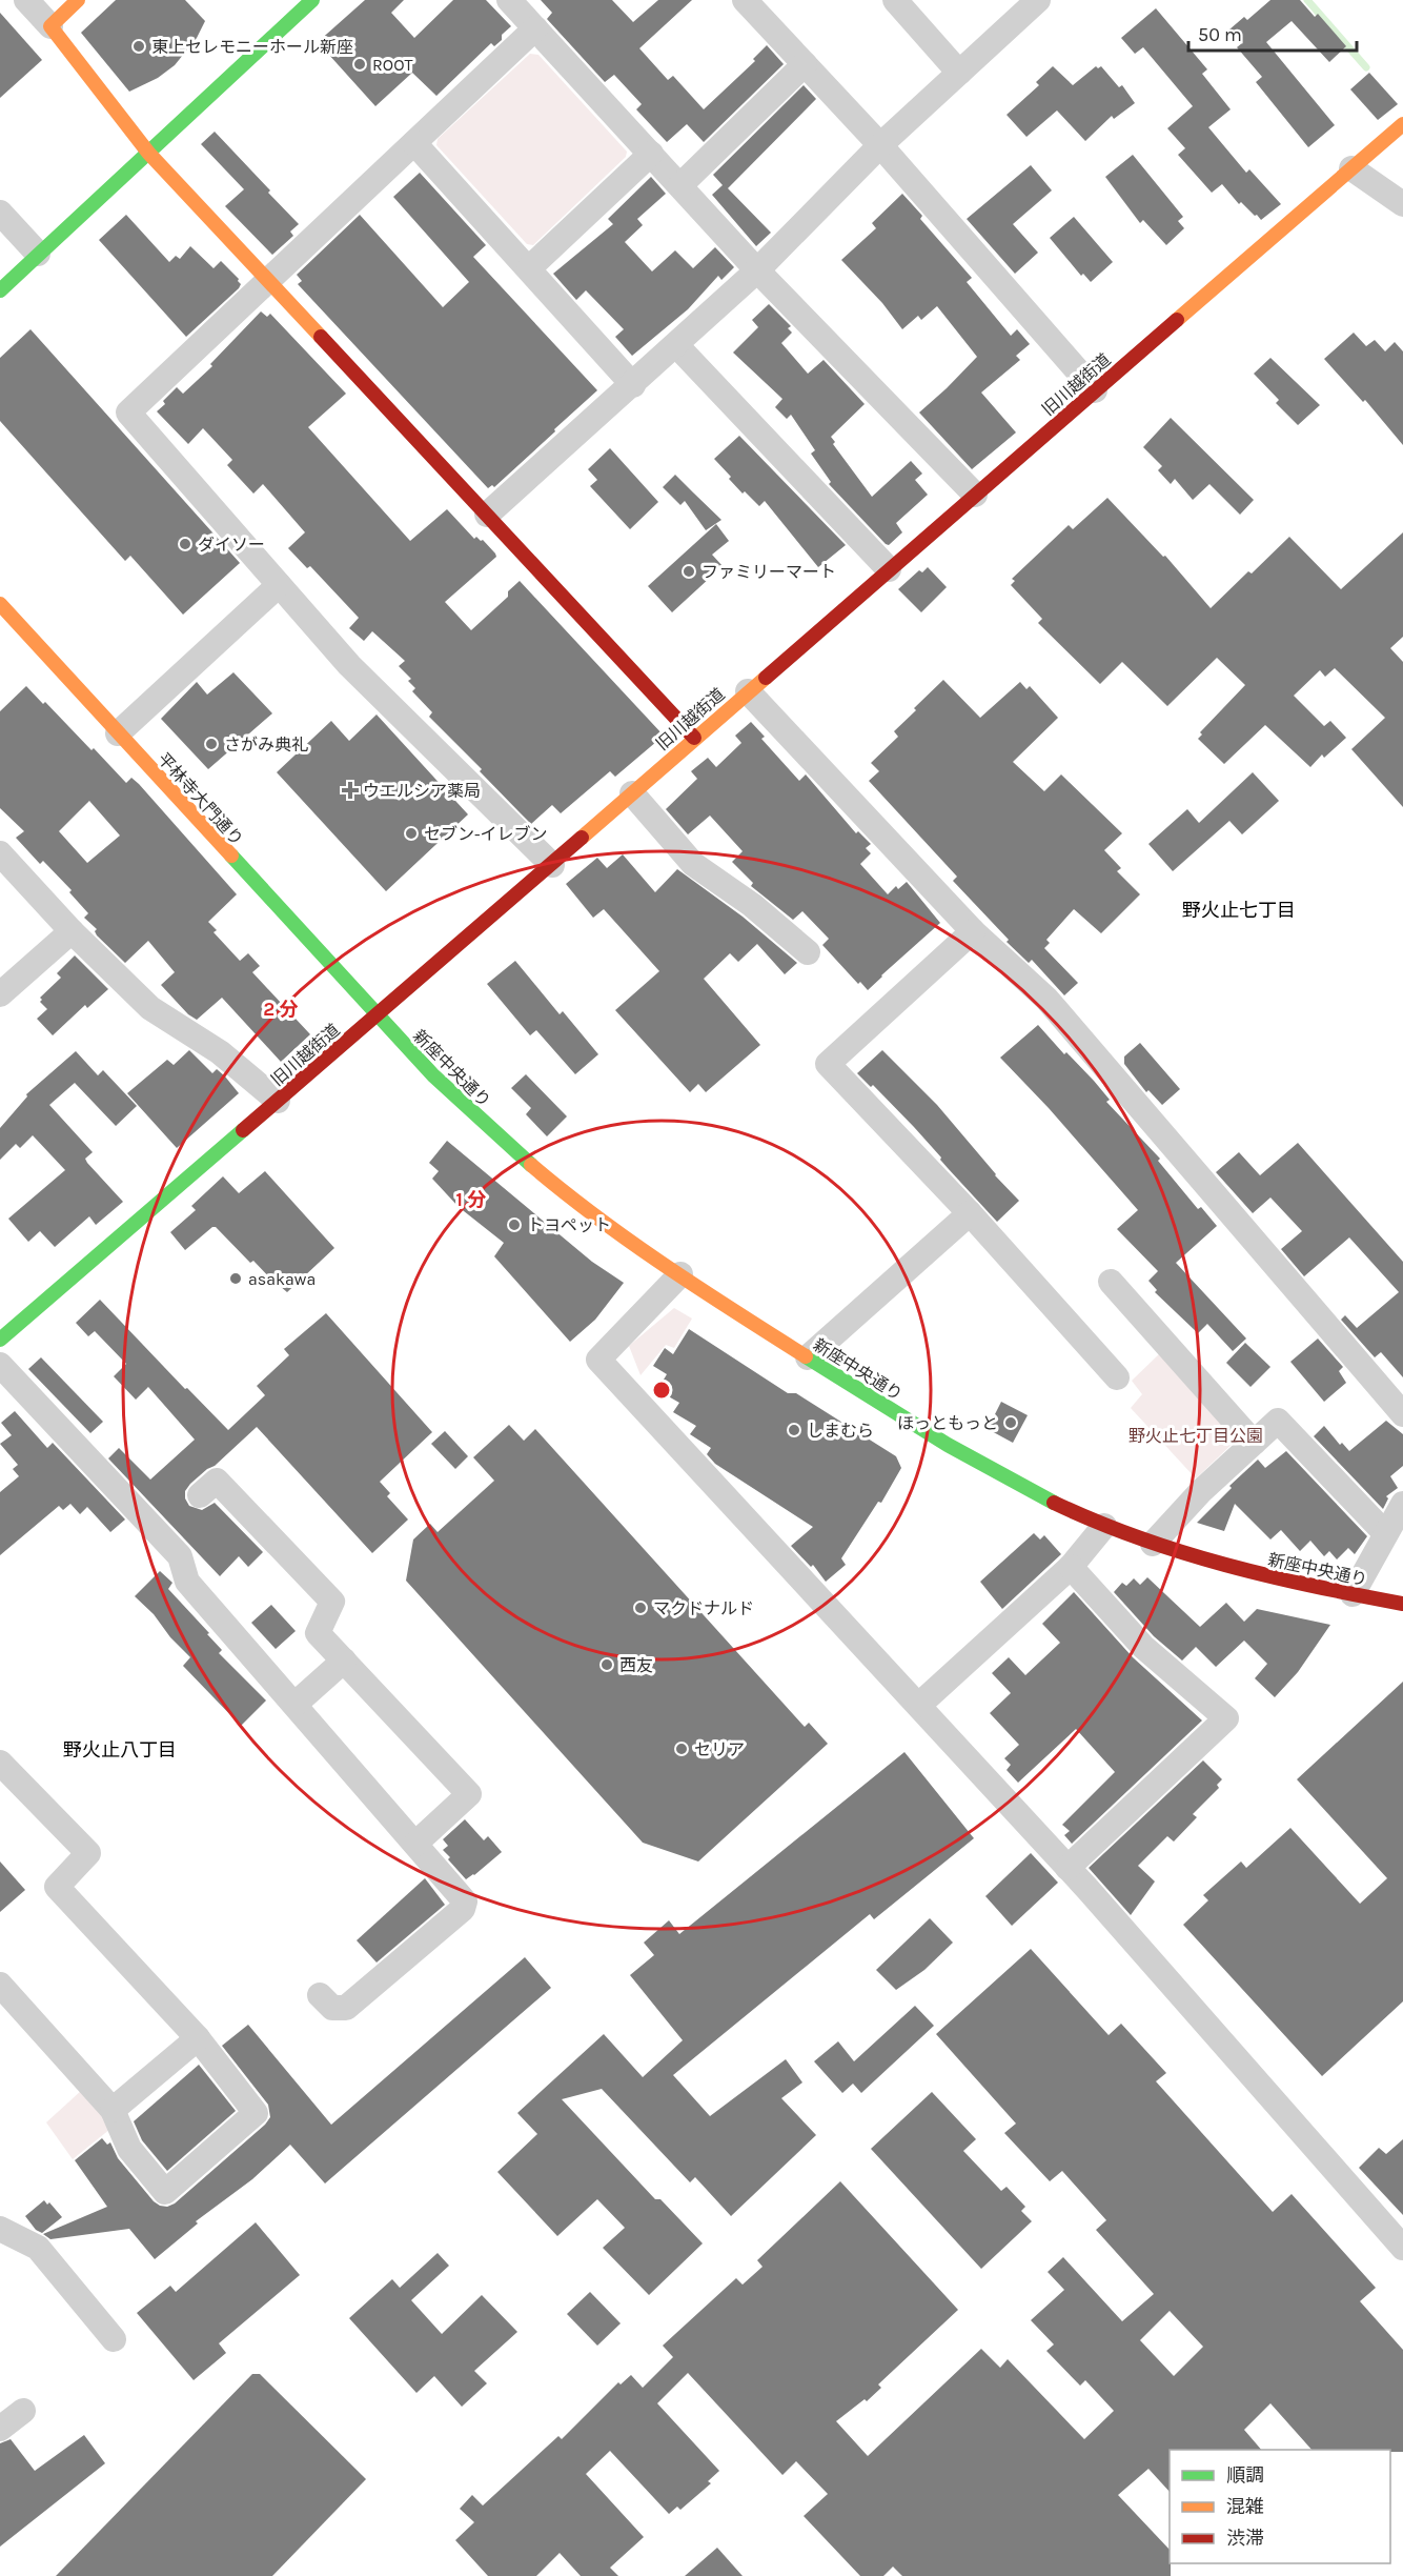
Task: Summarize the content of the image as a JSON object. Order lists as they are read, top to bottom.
{
  "streets": {
    "street": ["旧川越街道", "平林寺大門通り", "新座中央通り"]
  },
  "crossings": [
    ["旧川越街道", "平林寺大門通り"],
    ["旧川越街道", "新座中央通り"],
    ["平林寺大門通り", "新座中央通り"]
  ],
  "districts": ["野火止七丁目", "野火止八丁目"],
  "parks": ["野火止七丁目公園"],
  "places": {
    "other": [
      "東上セレモニーホール新座",
      "ROOT",
      "ダイソー",
      "ファミリーマート",
      "さがみ典礼",
      "セブン-イレブン",
      "トヨペット",
      "asakawa",
      "ほっともっと",
      "しまむら",
      "マクドナルド",
      "西友",
      "セリア"
    ],
    "health": ["ウエルシア薬局"]
  },
  "legend": ["順調", "混雑", "渋滞"],
  "scale_bar": "50 m",
  "rings": ["2 分", "1 分"]
}
